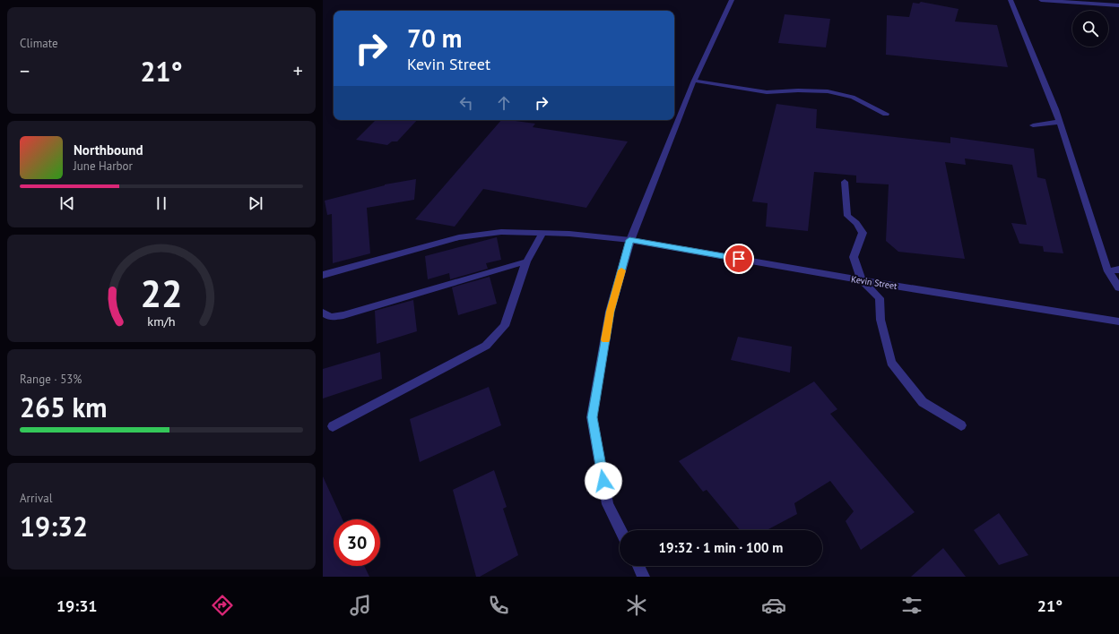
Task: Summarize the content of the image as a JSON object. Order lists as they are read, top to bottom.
{
  "streets": {
    "street": ["Kevin Street"]
  },
  "page": {
    "tile": [
      "Climate",
      ["Range · 53%", "265 km"],
      ["Arrival", "19:32"]
    ],
    "turn": ["70 m", "Kevin Street"],
    "heat": ["−", "21°", "+"],
    "song": ["Northbound", "June Harbor"],
    "limit": "30",
    "trip": "19:32 · 1 min · 100 m",
    "tabs": ["19:31", "21°"],
    "gauge": ["22", "km/h"]
  }
}
